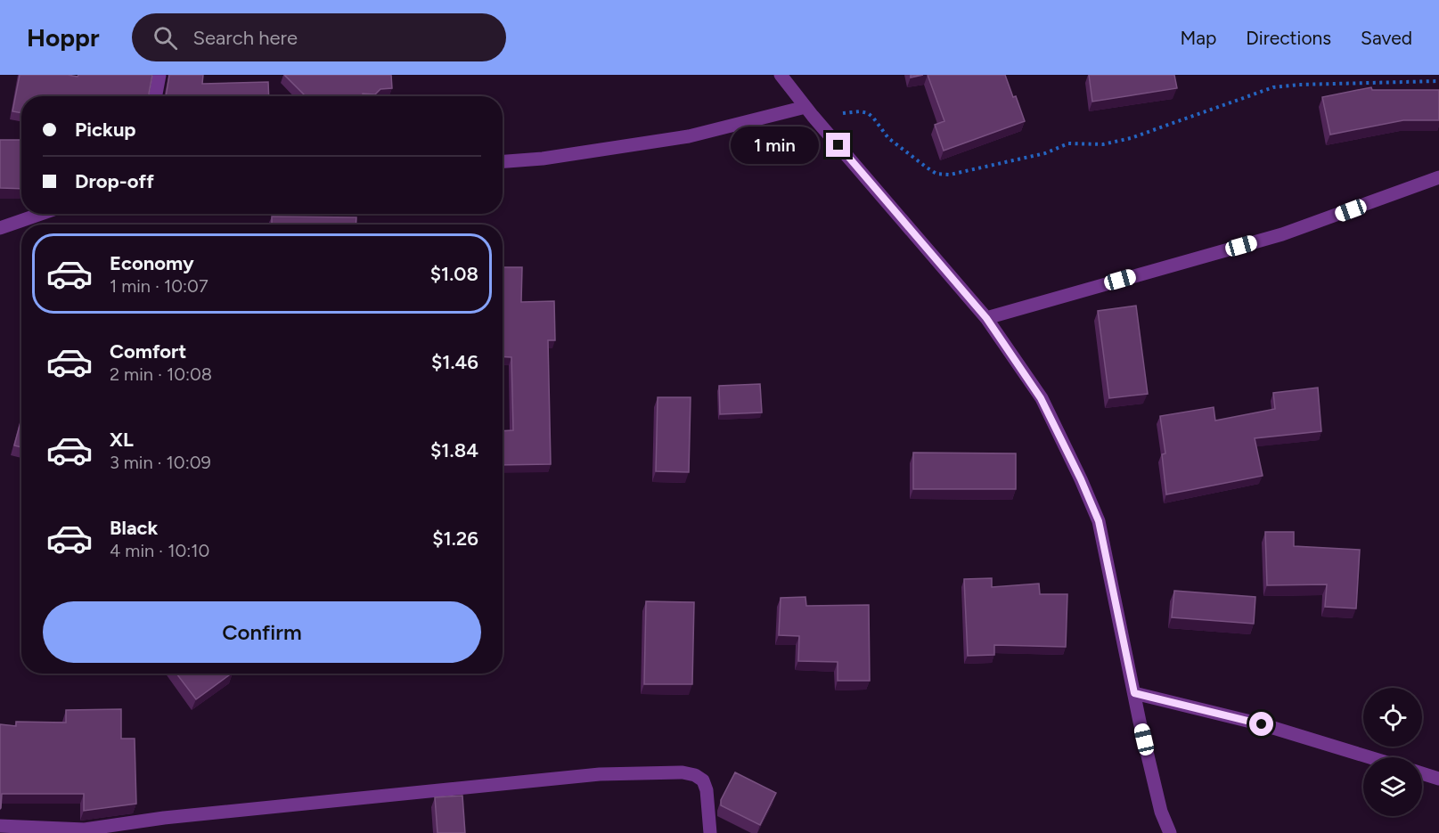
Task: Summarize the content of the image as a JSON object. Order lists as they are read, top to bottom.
{
  "page": {
    "header": "Hoppr",
    "search": "Search here",
    "nav": ["Map", "Directions", "Saved"],
    "banner": ["Pickup", "Drop-off"],
    "bubble": "1 min",
    "list": [
      {
        "name": "Economy",
        "note": "1 min · 10:07",
        "value": "$1.08"
      },
      {
        "name": "Comfort",
        "note": "2 min · 10:08",
        "value": "$1.46"
      },
      {
        "name": "XL",
        "note": "3 min · 10:09",
        "value": "$1.84"
      },
      {
        "name": "Black",
        "note": "4 min · 10:10",
        "value": "$1.26"
      }
    ],
    "buttons": "Confirm"
  }
}
